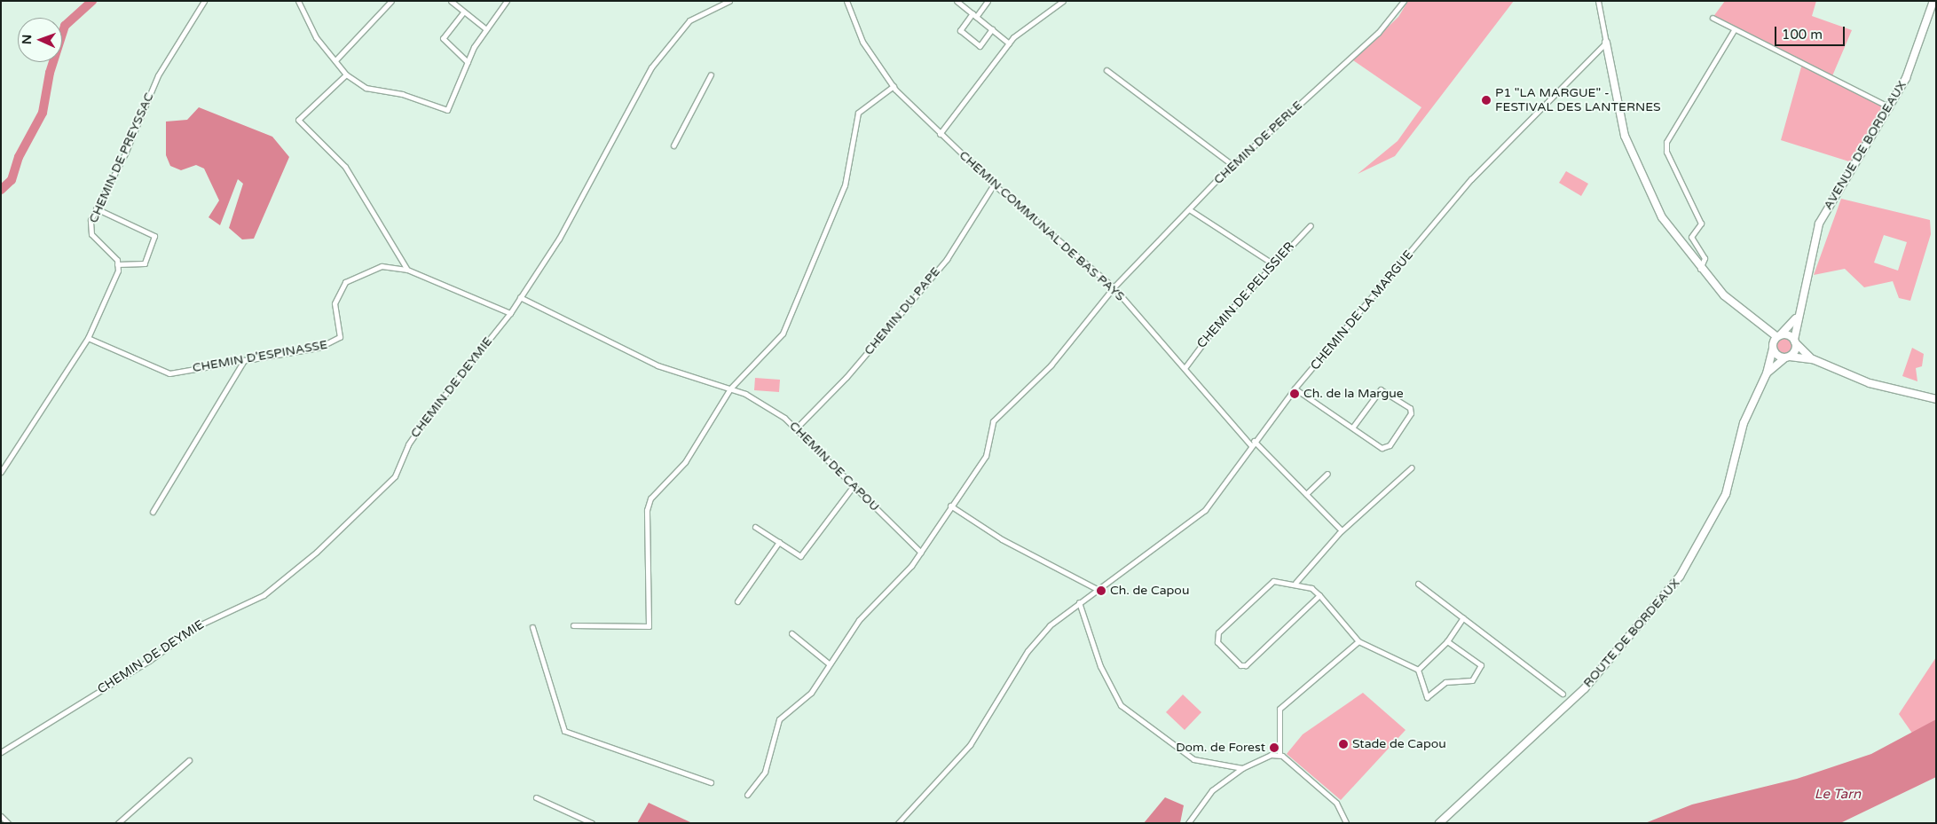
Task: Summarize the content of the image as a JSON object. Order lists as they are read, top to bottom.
{
  "streets": {
    "main road": ["AVENUE DE BORDEAUX", "ROUTE DE BORDEAUX"],
    "street": [
      "CHEMIN DE PERLE",
      "CHEMIN DE PREYSSAC",
      "CHEMIN COMMUNAL DE BAS PAYS",
      "CHEMIN DE PELISSIER",
      "CHEMIN DE LA MARGUE",
      "CHEMIN DU PAPE",
      "CHEMIN D'ESPINASSE",
      "CHEMIN DE DEYMIE",
      "CHEMIN DE CAPOU"
    ]
  },
  "crossings": [
    ["CHEMIN DE PERLE", "CHEMIN COMMUNAL DE BAS PAYS"],
    ["CHEMIN DE PERLE", "CHEMIN DE CAPOU"],
    ["AVENUE DE BORDEAUX", "ROUTE DE BORDEAUX"],
    ["CHEMIN COMMUNAL DE BAS PAYS", "CHEMIN DE PELISSIER"],
    ["CHEMIN COMMUNAL DE BAS PAYS", "CHEMIN DE LA MARGUE"],
    ["CHEMIN COMMUNAL DE BAS PAYS", "CHEMIN DU PAPE"],
    ["CHEMIN DU PAPE", "CHEMIN DE CAPOU"],
    ["CHEMIN DE DEYMIE", "CHEMIN DE CAPOU"]
  ],
  "water": ["Le Tarn"],
  "places": [
    "P1 \"LA MARGUE\" - FESTIVAL DES LANTERNES",
    "Ch. de la Margue",
    "Ch. de Capou",
    "Stade de Capou",
    "Dom. de Forest"
  ],
  "scale_bar": "100 m",
  "north": "left"
}
